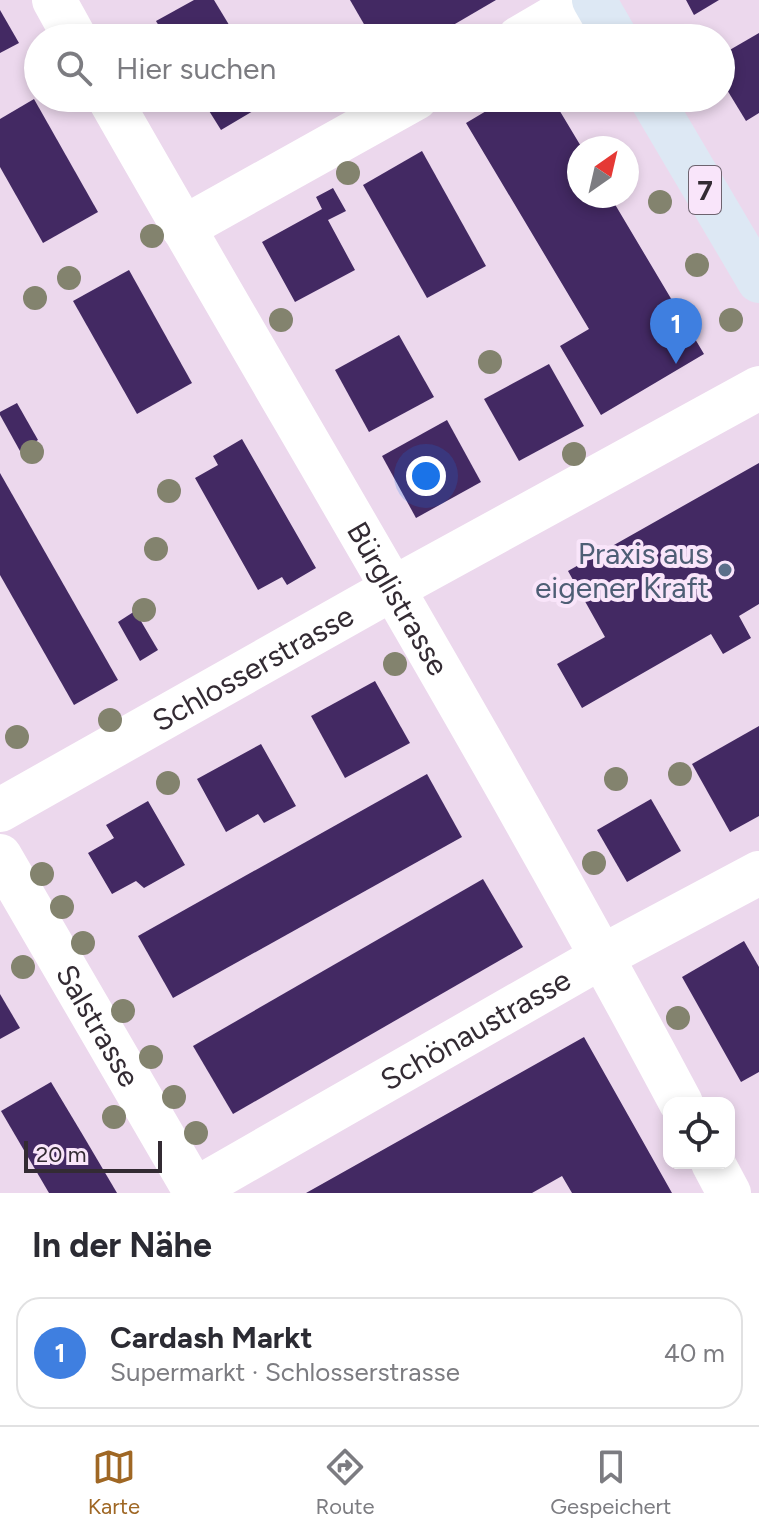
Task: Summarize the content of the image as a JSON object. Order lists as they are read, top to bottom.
{
  "streets": {
    "main road": ["7"],
    "street": [
      "Bürglistrasse",
      "Schlosserstrasse",
      "Salstrasse",
      "Schönaustrasse"
    ]
  },
  "crossings": [
    ["Bürglistrasse", "Schlosserstrasse"],
    ["Bürglistrasse", "Schönaustrasse"],
    ["Salstrasse", "Schönaustrasse"]
  ],
  "places": ["Praxis aus eigener Kraft"],
  "scale_bar": "20 m",
  "north": "top right",
  "page": {
    "search": "Hier suchen",
    "pins": "1",
    "scale": "20 m",
    "heading": "In der Nähe",
    "list": [
      {
        "mark": "1",
        "name": "Cardash Markt",
        "note": "Supermarkt · Schlosserstrasse",
        "value": "40 m"
      }
    ],
    "nav": ["Karte", "Route", "Gespeichert"]
  }
}
